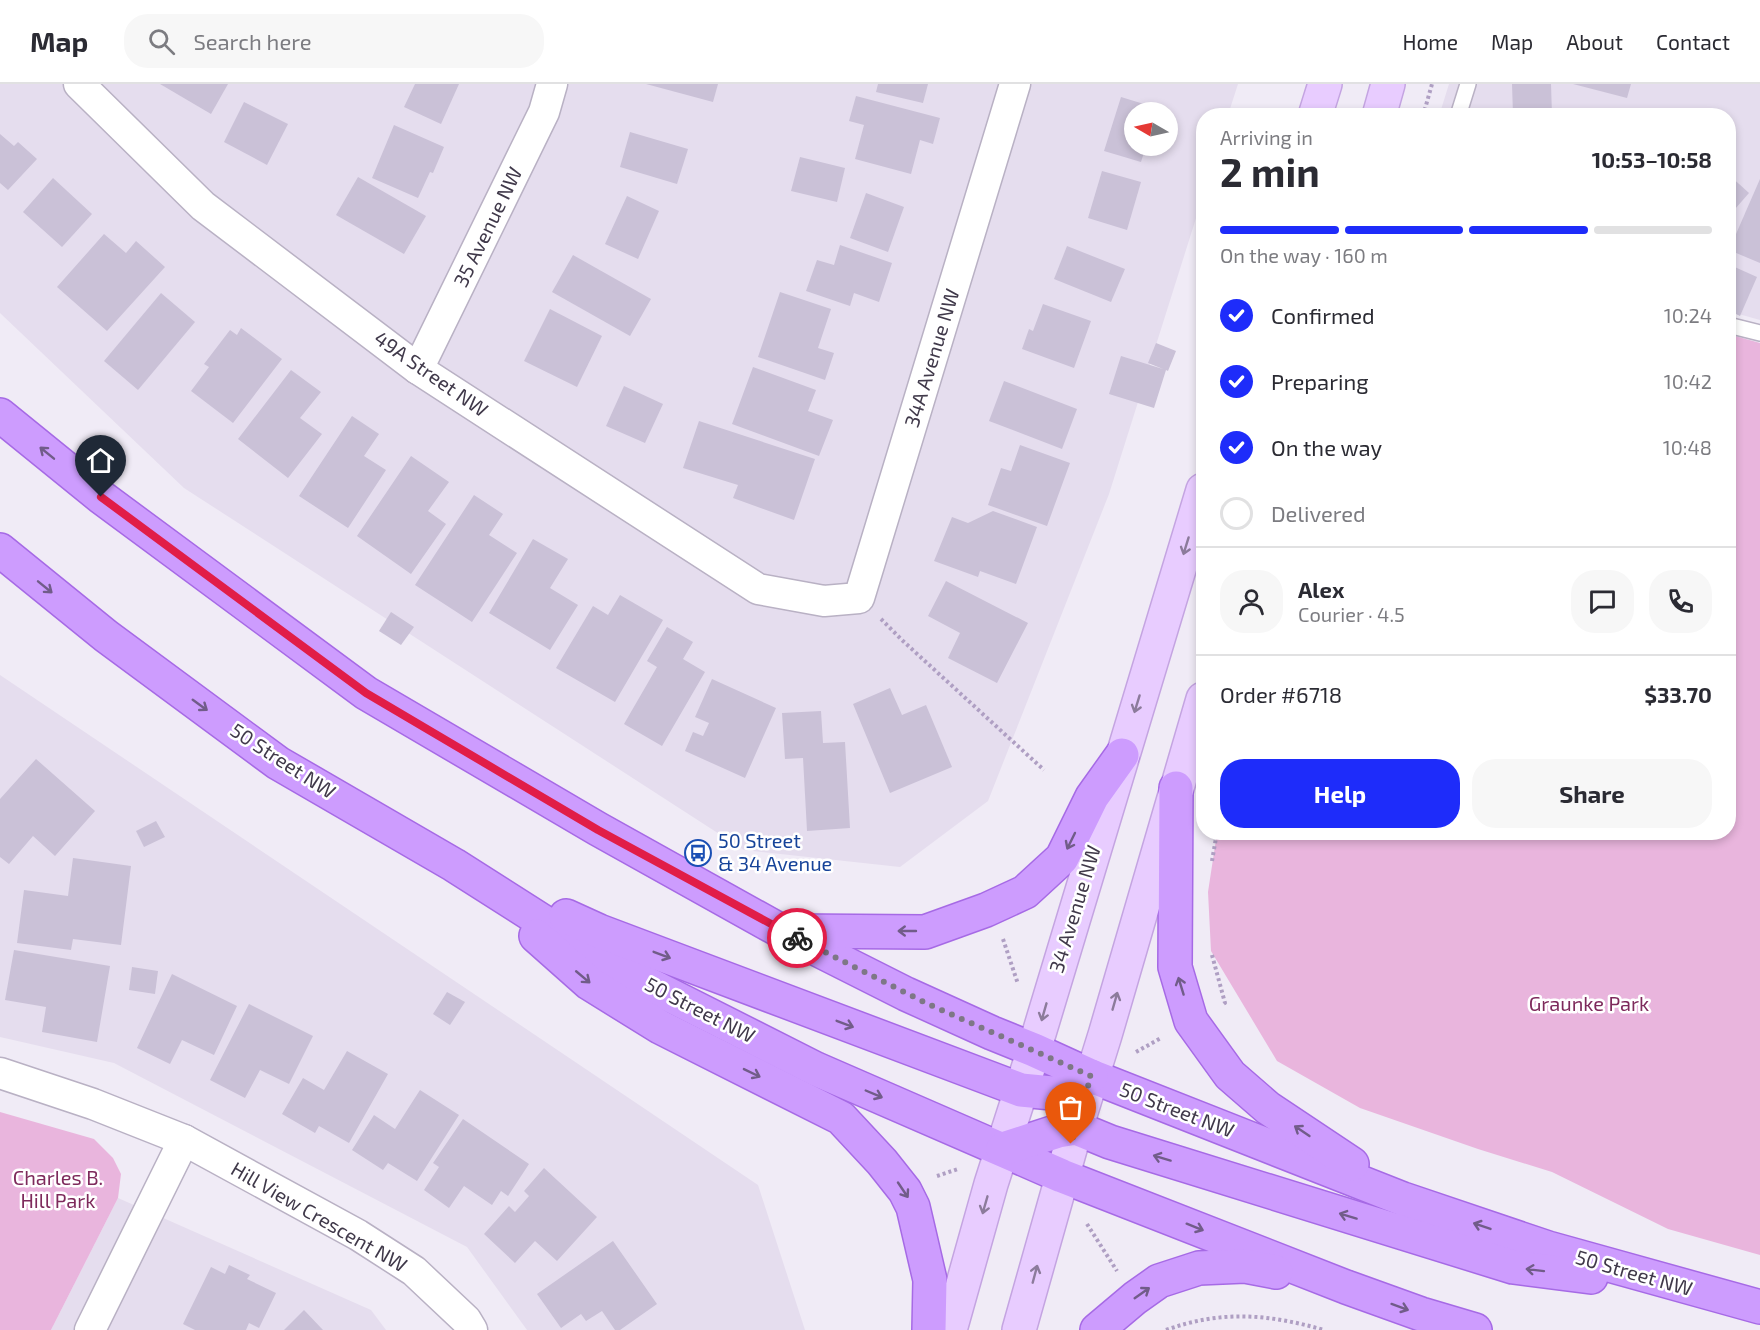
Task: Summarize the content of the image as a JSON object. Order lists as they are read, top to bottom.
{
  "streets": {
    "main road": ["50 Street NW", "34 Avenue NW"],
    "street": [
      "35 Avenue NW",
      "34A Avenue NW",
      "49A Street NW",
      "Hill View Crescent NW"
    ]
  },
  "crossings": [
    ["35 Avenue NW", "49A Street NW"],
    ["34A Avenue NW", "49A Street NW"],
    ["50 Street NW", "34 Avenue NW"]
  ],
  "parks": ["Graunke Park", "Charles B. Hill Park"],
  "places": {
    "bus stop": ["50 Street & 34 Avenue"]
  },
  "north": "left",
  "page": {
    "header": "Map",
    "search": "Search here",
    "nav": [
      "Home",
      "Map",
      "About",
      "Contact"
    ],
    "heading": ["2 min", "Arriving in", "10:53–10:58"],
    "panel": [
      "Alex",
      "Courier · 4.5",
      "Order #6718",
      "$33.70"
    ],
    "bar": "On the way · 160 m",
    "list": [
      ["Confirmed", "10:24"],
      ["Preparing", "10:42"],
      ["On the way", "10:48"],
      "Delivered"
    ],
    "buttons": ["Help", "Share"]
  }
}
